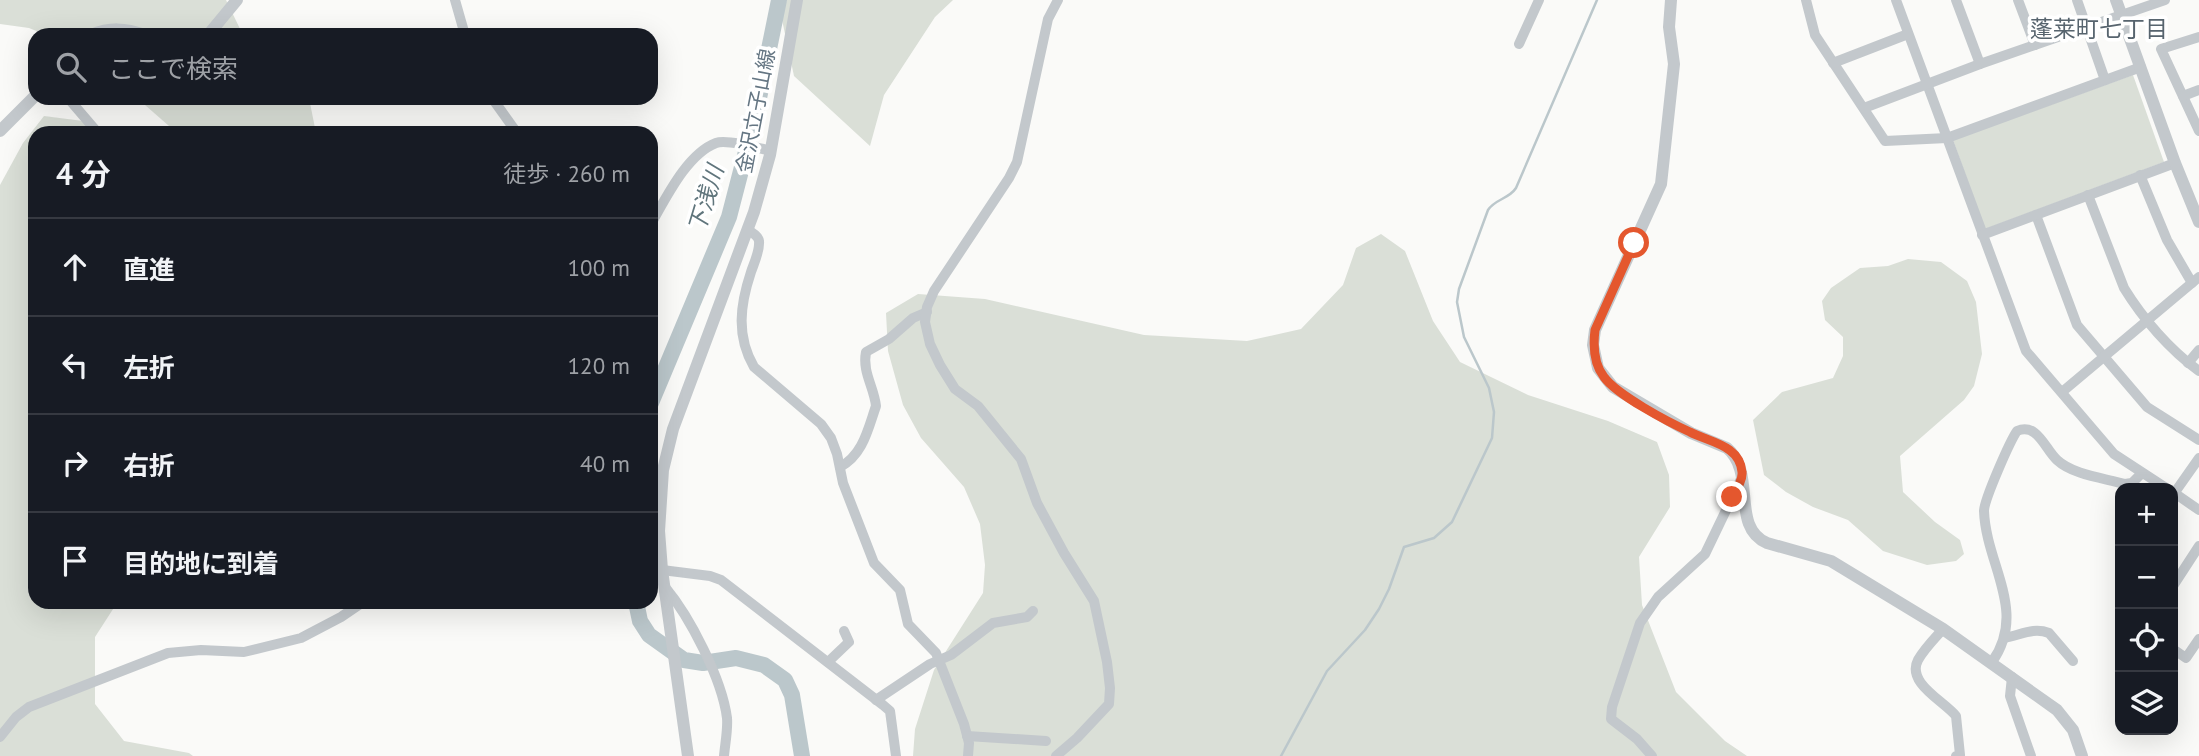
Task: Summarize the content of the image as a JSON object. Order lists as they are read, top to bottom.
{
  "streets": {
    "street": ["金沢立子山線"]
  },
  "districts": ["蓬莱町七丁目"],
  "water": ["下浅川"],
  "page": {
    "search": "ここで検索",
    "heading": ["4 分", "徒歩 · 260 m"],
    "list": [
      ["直進", "100 m"],
      ["左折", "120 m"],
      ["右折", "40 m"],
      "目的地に到着"
    ],
    "map_buttons": ["+", "−"]
  }
}
